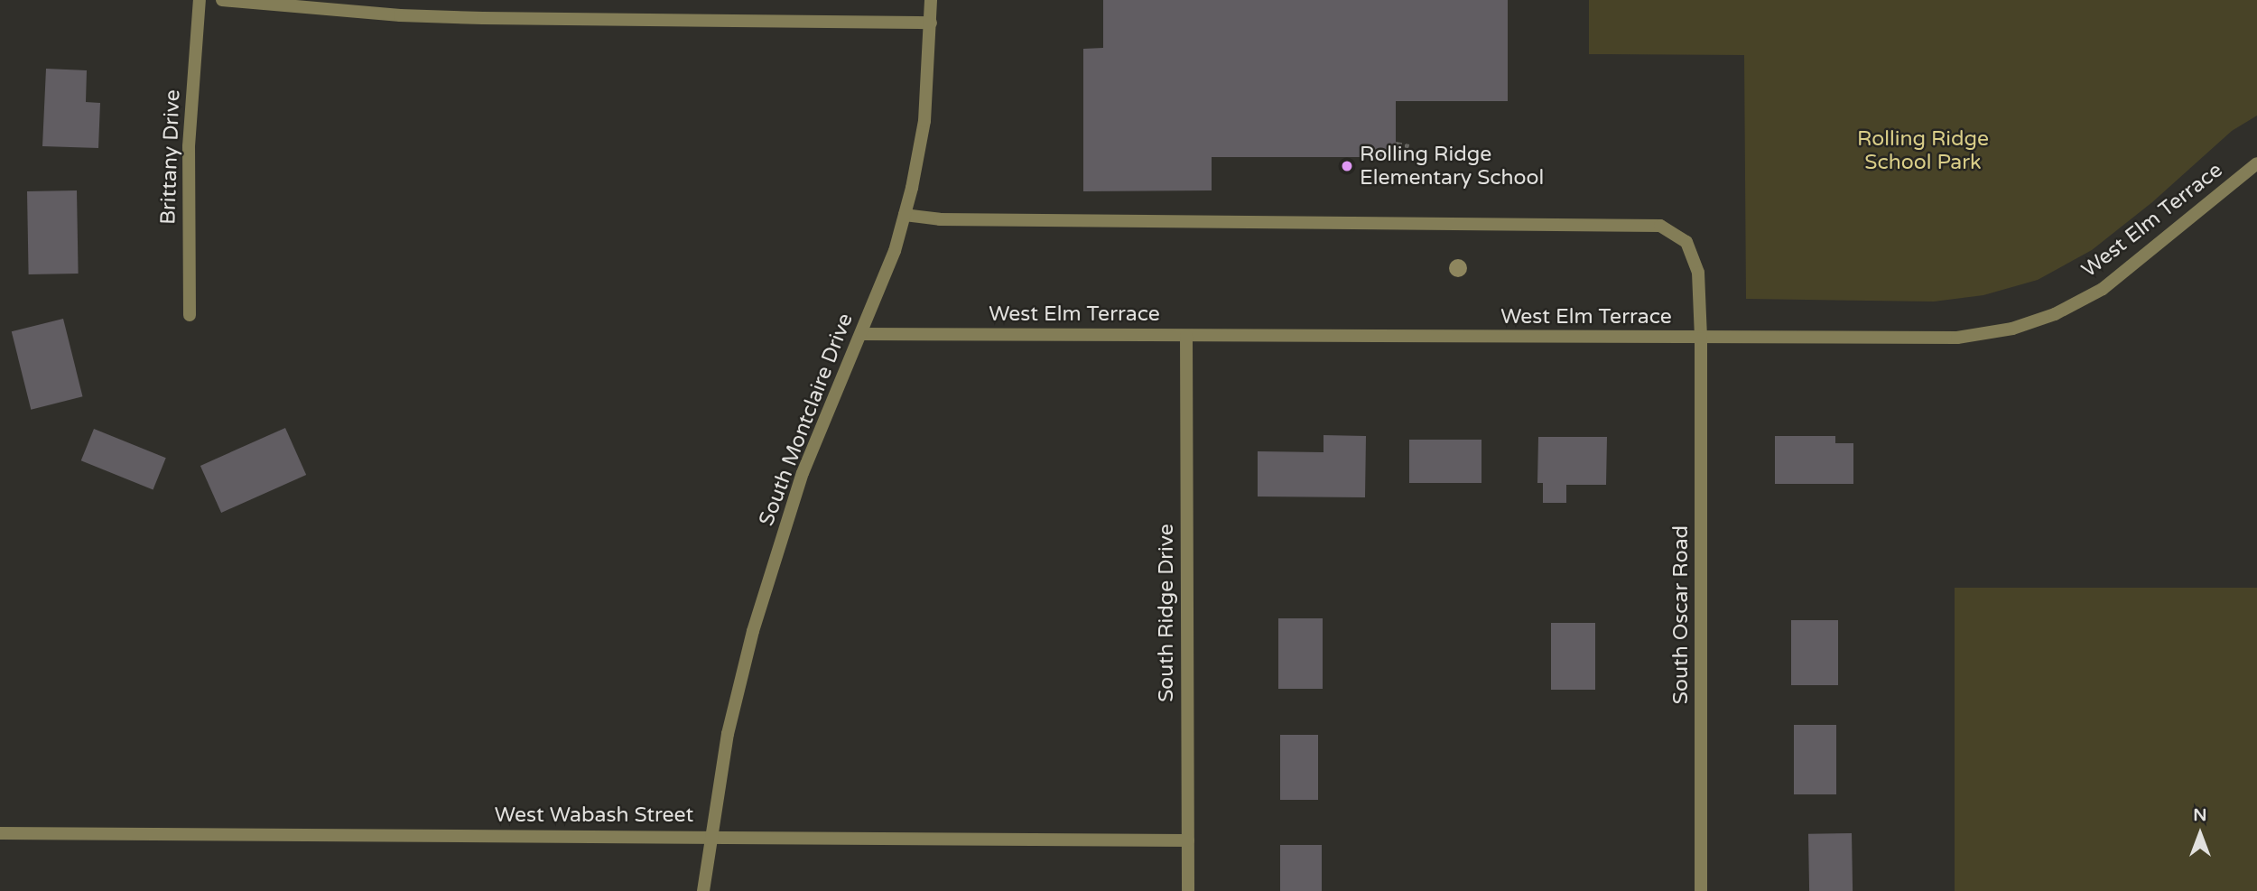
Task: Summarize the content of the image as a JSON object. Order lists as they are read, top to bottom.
{
  "streets": {
    "street": [
      "Brittany Drive",
      "West Elm Terrace",
      "South Montclaire Drive",
      "South Ridge Drive",
      "South Oscar Road",
      "West Wabash Street"
    ]
  },
  "crossings": [
    ["West Elm Terrace", "South Montclaire Drive"],
    ["West Elm Terrace", "South Ridge Drive"],
    ["West Elm Terrace", "South Oscar Road"],
    ["South Montclaire Drive", "South Oscar Road"],
    ["South Montclaire Drive", "West Wabash Street"],
    ["South Ridge Drive", "West Wabash Street"]
  ],
  "parks": ["Rolling Ridge School Park"],
  "places": ["Rolling Ridge Elementary School"],
  "north": "top"
}
